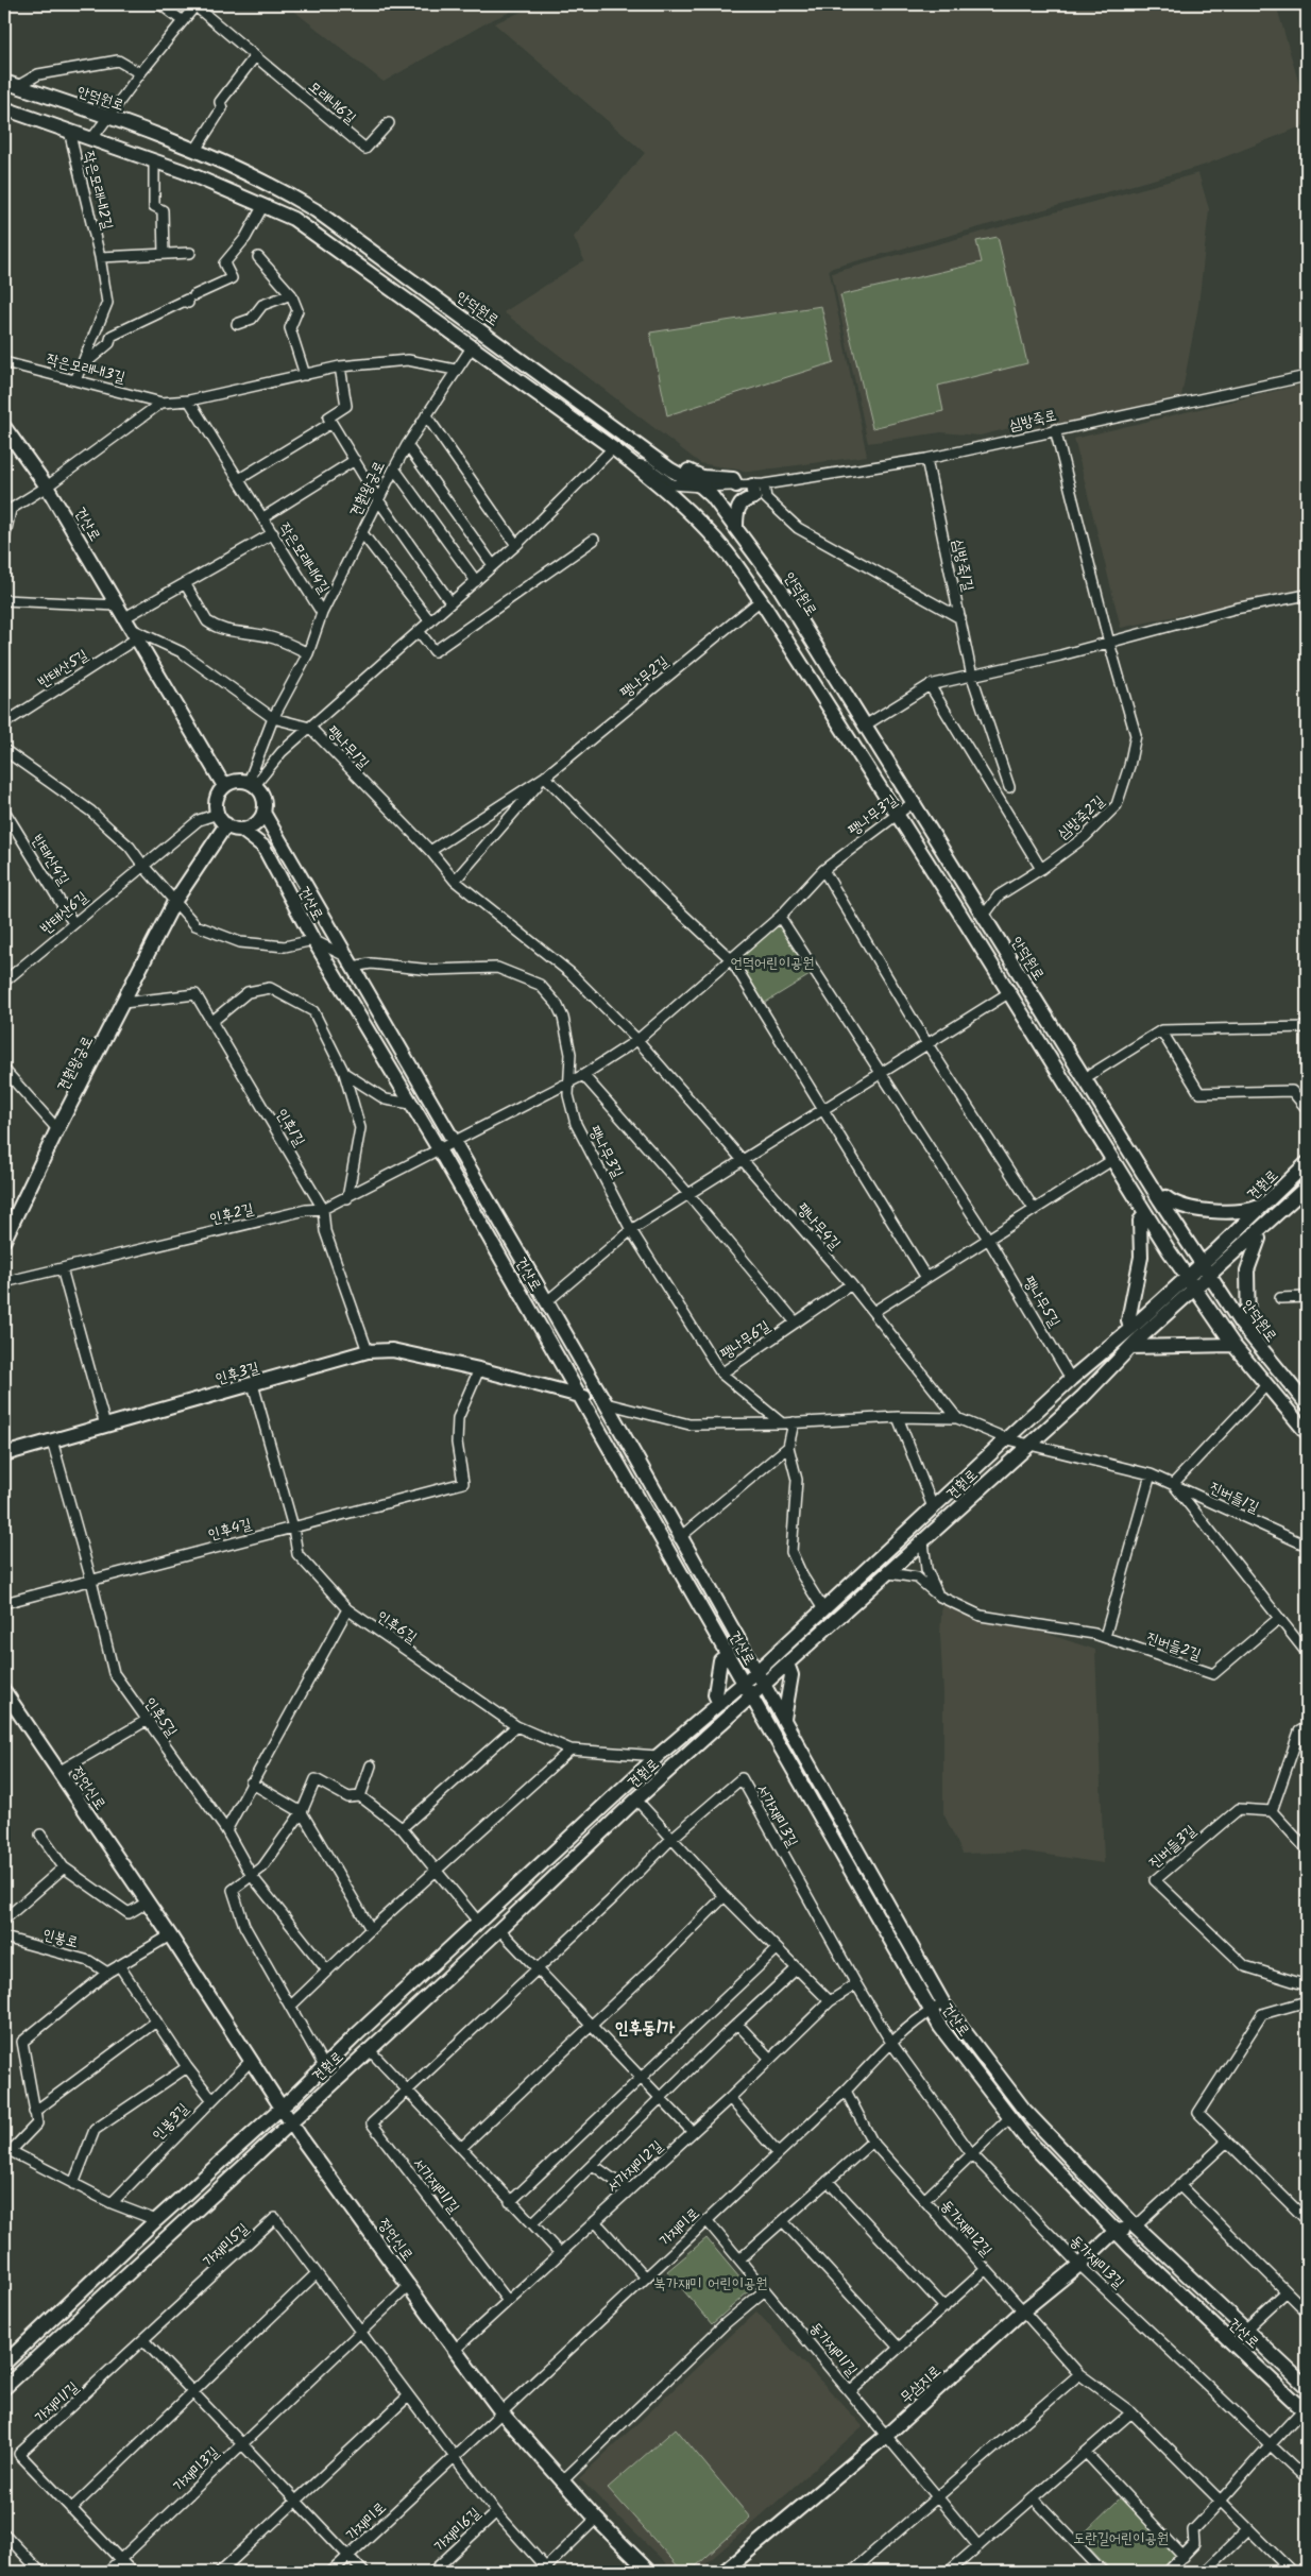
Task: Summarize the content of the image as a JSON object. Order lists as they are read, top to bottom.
{
  "streets": {
    "street": [
      "안덕원로",
      "모래내6길",
      "작은모래내2길",
      "작은모래내3길",
      "심방죽로",
      "견훤왕궁로",
      "건산로",
      "작은모래내4길",
      "심방죽1길",
      "반태산5길",
      "팽나무2길",
      "팽나무1길",
      "팽나무3길",
      "심방죽2길",
      "반태산4길",
      "반태산6길",
      "인후1길",
      "견훤로",
      "인후2길",
      "팽나무4길",
      "팽나무5길",
      "팽나무6길",
      "인후3길",
      "진버들1길",
      "인후4길",
      "인후6길",
      "진버들2길",
      "인후5길",
      "정언신로",
      "서가재미3길",
      "진버들3길",
      "인봉로",
      "인봉3길",
      "서가재미2길",
      "서가재미1길",
      "가재미로",
      "동가재미2길",
      "가재미5길",
      "동가재미3길",
      "동가재미1길",
      "무삼지로",
      "가재미1길",
      "가재미3길",
      "가재미6길"
    ]
  },
  "crossings": [
    ["안덕원로", "모래내6길"],
    ["안덕원로", "심방죽로"],
    ["안덕원로", "팽나무3길"],
    ["안덕원로", "심방죽2길"],
    ["안덕원로", "견훤로"],
    ["작은모래내2길", "작은모래내3길"],
    ["작은모래내3길", "견훤왕궁로"],
    ["작은모래내3길", "작은모래내4길"],
    ["심방죽로", "심방죽1길"],
    ["심방죽로", "심방죽2길"],
    ["견훤왕궁로", "건산로"],
    ["견훤왕궁로", "작은모래내4길"],
    ["견훤왕궁로", "반태산6길"],
    ["견훤왕궁로", "인후1길"],
    ["건산로", "반태산5길"],
    ["건산로", "팽나무3길"],
    ["건산로", "반태산6길"],
    ["건산로", "견훤로"],
    ["건산로", "인후2길"],
    ["건산로", "인후3길"],
    ["건산로", "가재미로"],
    ["건산로", "무삼지로"],
    ["팽나무2길", "팽나무1길"],
    ["팽나무3길", "인후2길"],
    ["팽나무3길", "팽나무4길"],
    ["반태산4길", "반태산6길"],
    ["인후1길", "인후2길"],
    ["인후1길", "인후3길"],
    ["견훤로", "팽나무5길"],
    ["견훤로", "진버들1길"],
    ["견훤로", "인후6길"],
    ["견훤로", "정언신로"],
    ["팽나무4길", "팽나무6길"],
    ["인후3길", "인후4길"],
    ["인후3길", "인후6길"],
    ["인후3길", "인후5길"],
    ["인후4길", "인후6길"],
    ["인후4길", "인후5길"],
    ["정언신로", "인봉3길"],
    ["정언신로", "가재미로"],
    ["정언신로", "가재미6길"],
    ["서가재미3길", "서가재미1길"],
    ["가재미로", "동가재미2길"],
    ["가재미로", "가재미5길"],
    ["가재미로", "동가재미3길"],
    ["가재미로", "동가재미1길"],
    ["가재미로", "가재미6길"],
    ["동가재미2길", "무삼지로"],
    ["가재미5길", "가재미1길"],
    ["가재미5길", "가재미3길"],
    ["가재미5길", "가재미6길"],
    ["동가재미3길", "무삼지로"],
    ["동가재미1길", "무삼지로"],
    ["가재미1길", "가재미3길"]
  ],
  "districts": ["인후동1가"],
  "parks": ["언덕어린이공원", "북가재미 어린이공원", "도란길어린이공원"]
}
